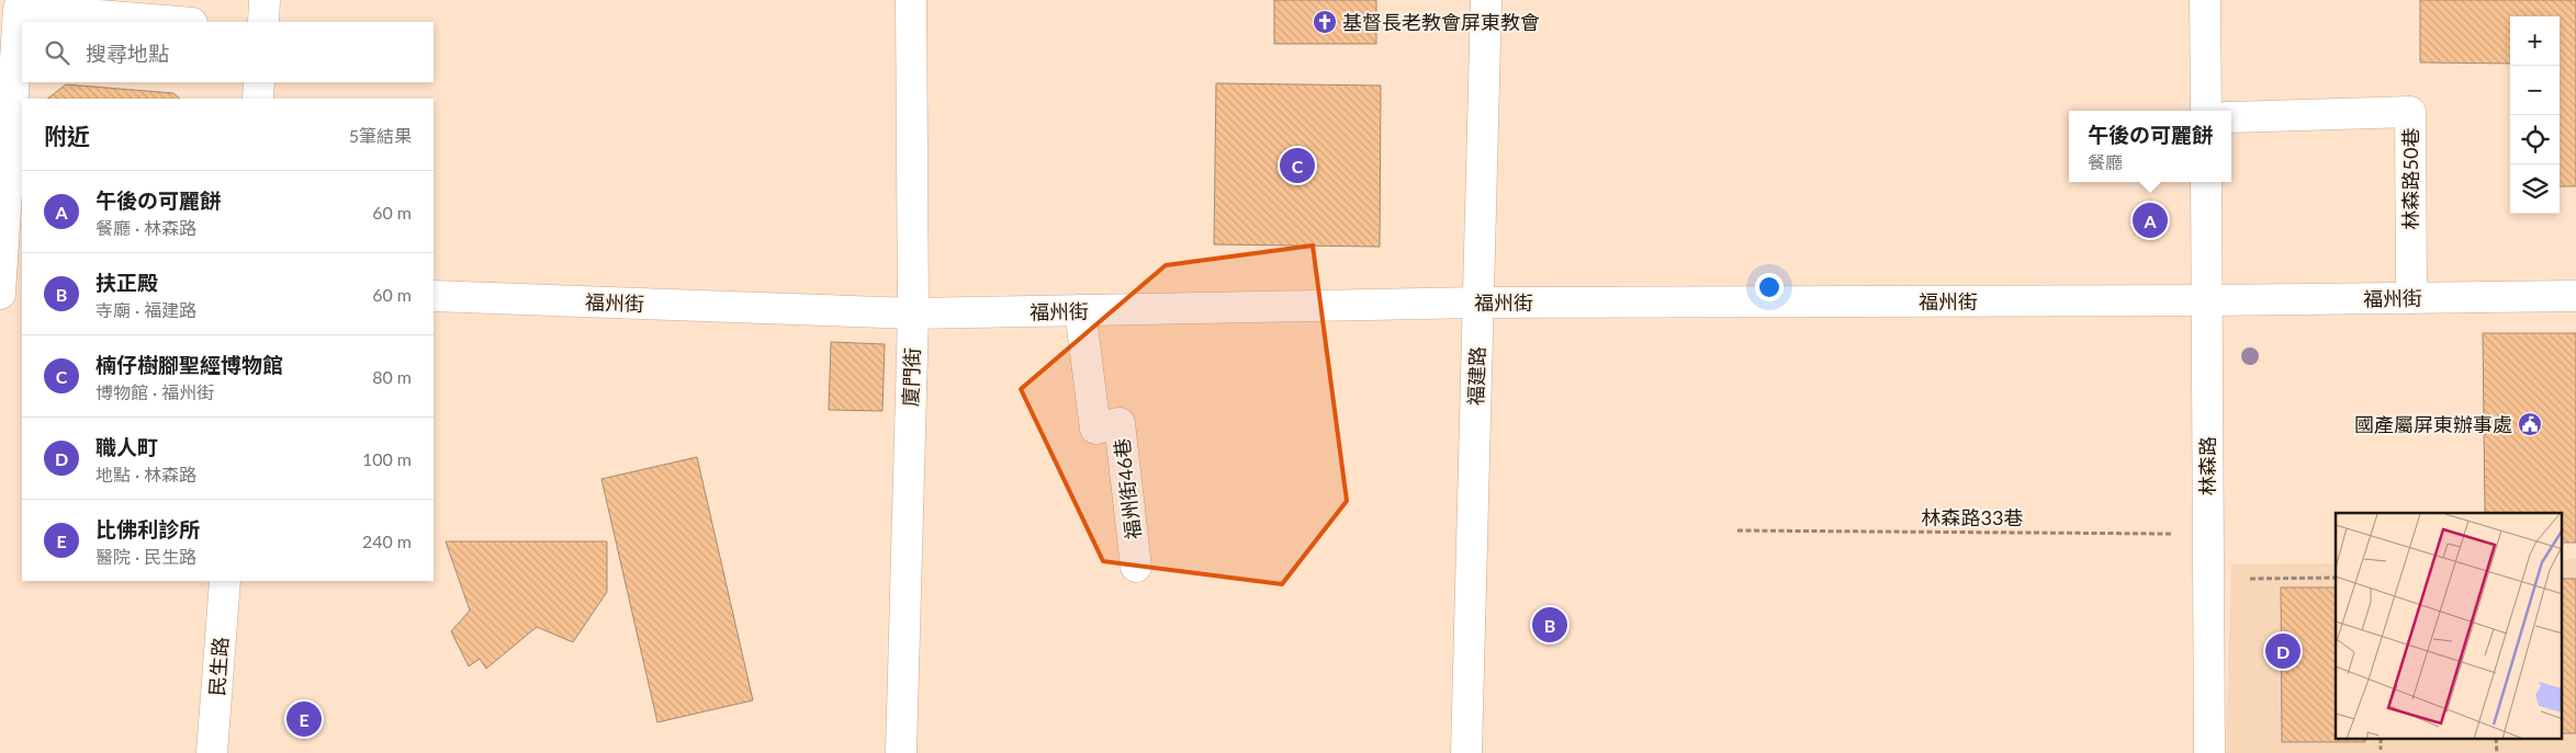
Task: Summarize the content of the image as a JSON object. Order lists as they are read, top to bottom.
{
  "streets": {
    "street": [
      "林森路50巷",
      "福州街",
      "福建路",
      "廈門街",
      "林森路",
      "福州街46巷",
      "民生路"
    ],
    "path": ["林森路33巷"]
  },
  "crossings": [
    ["林森路50巷", "福州街"],
    ["福州街", "福建路"],
    ["福州街", "廈門街"],
    ["福州街", "林森路"],
    ["福州街", "福州街46巷"],
    ["林森路", "林森路33巷"]
  ],
  "places": {
    "church": ["基督長老教會屏東教會"],
    "public building": ["國產屬屏東辦事處"]
  },
  "page": {
    "map_buttons": ["+", "−"],
    "search": "搜尋地點",
    "heading": ["附近", "5筆結果"],
    "popup": ["午後の可麗餅", "餐廳"],
    "pins": [
      "C",
      "A",
      "B",
      "D",
      "E"
    ],
    "list": [
      {
        "mark": "A",
        "name": "午後の可麗餅",
        "note": "餐廳 · 林森路",
        "value": "60 m"
      },
      {
        "mark": "B",
        "name": "扶正殿",
        "note": "寺廟 · 福建路",
        "value": "60 m"
      },
      {
        "mark": "C",
        "name": "楠仔樹腳聖經博物館",
        "note": "博物館 · 福州街",
        "value": "80 m"
      },
      {
        "mark": "D",
        "name": "職人町",
        "note": "地點 · 林森路",
        "value": "100 m"
      },
      {
        "mark": "E",
        "name": "比佛利診所",
        "note": "醫院 · 民生路",
        "value": "240 m"
      }
    ]
  }
}
